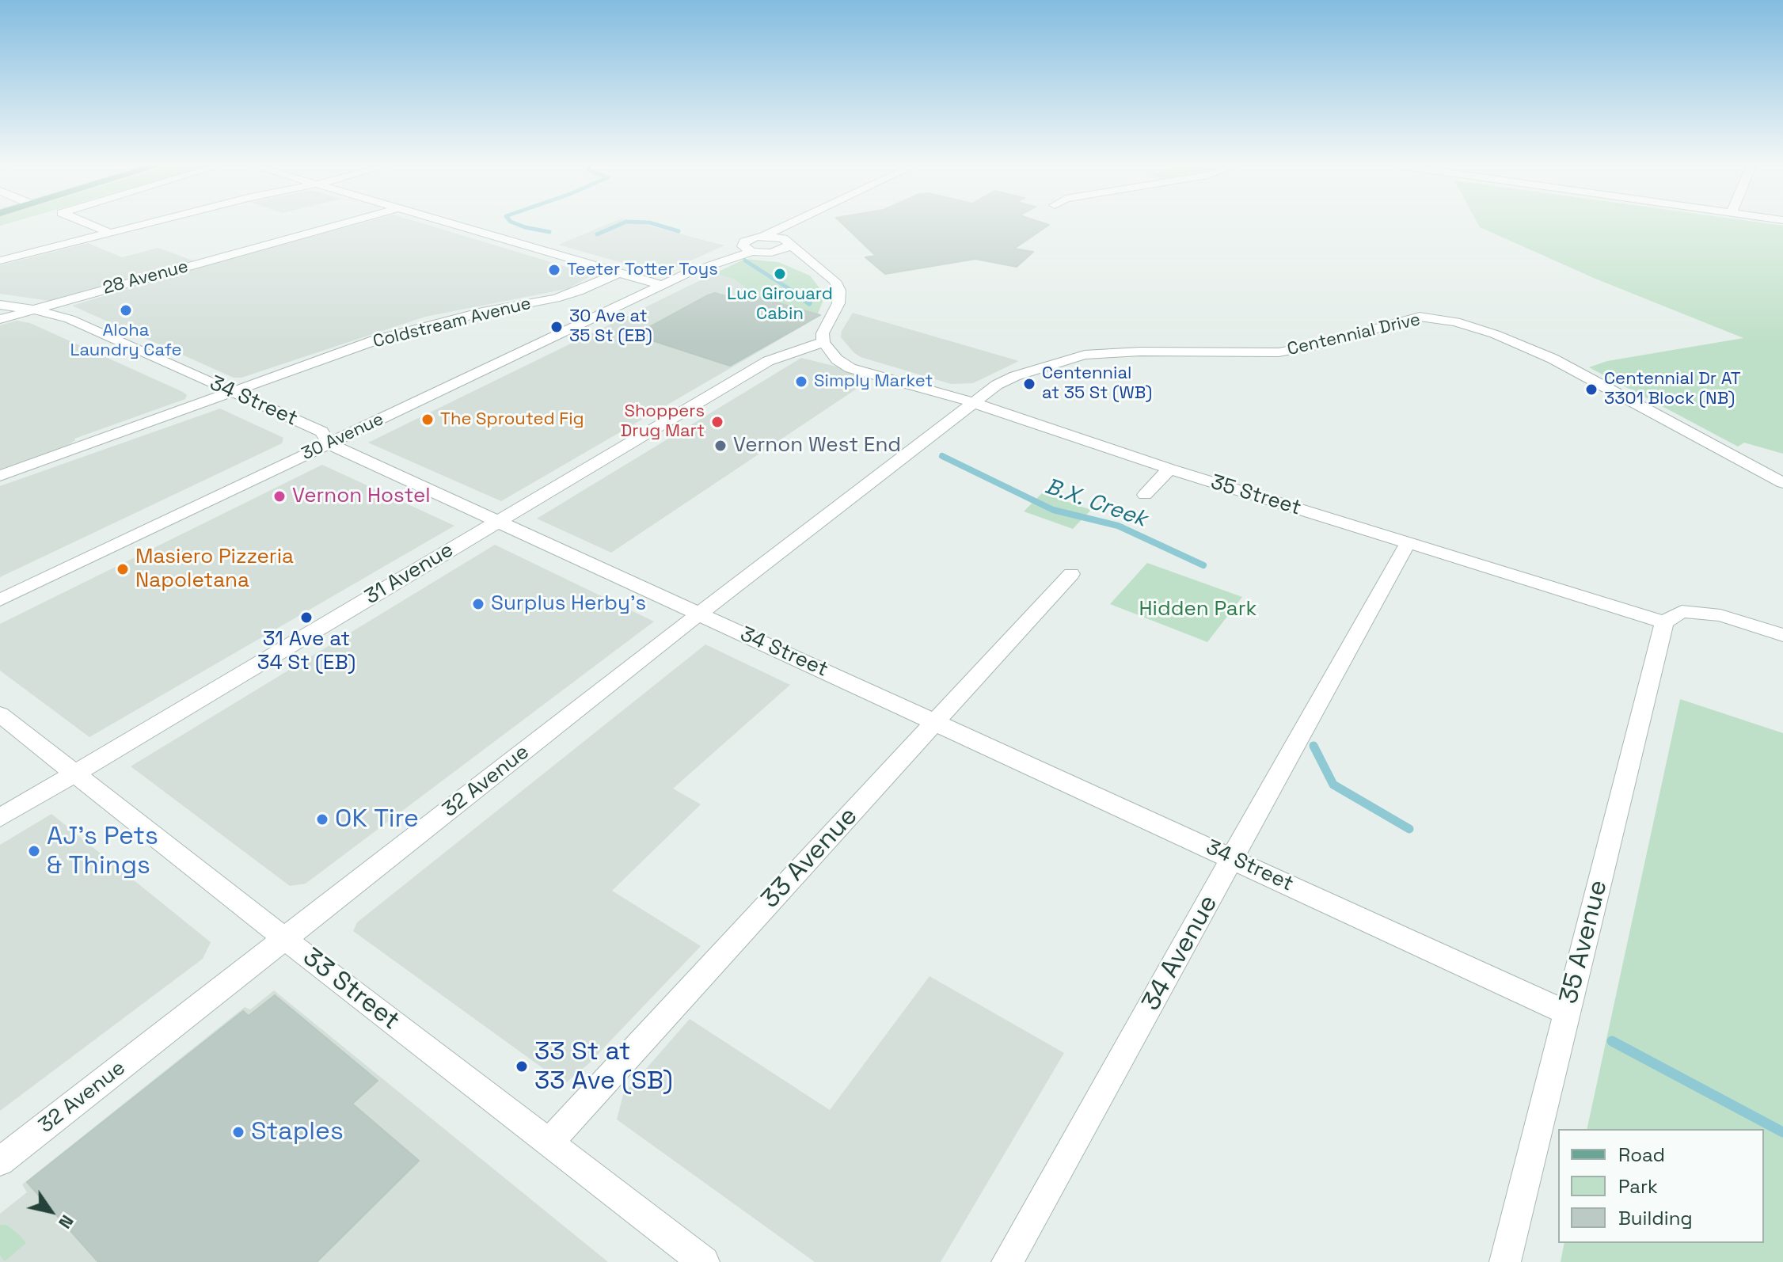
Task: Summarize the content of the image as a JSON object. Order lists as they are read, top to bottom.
{
  "streets": {
    "street": [
      "28 Avenue",
      "Coldstream Avenue",
      "Centennial Drive",
      "34 Street",
      "30 Avenue",
      "35 Street",
      "31 Avenue",
      "32 Avenue",
      "33 Avenue",
      "35 Avenue",
      "34 Avenue",
      "33 Street"
    ]
  },
  "crossings": [
    ["28 Avenue", "34 Street"],
    ["Coldstream Avenue", "34 Street"],
    ["Centennial Drive", "35 Street"],
    ["Centennial Drive", "32 Avenue"],
    ["34 Street", "30 Avenue"],
    ["34 Street", "31 Avenue"],
    ["34 Street", "32 Avenue"],
    ["34 Street", "33 Avenue"],
    ["34 Street", "35 Avenue"],
    ["34 Street", "34 Avenue"],
    ["35 Street", "31 Avenue"],
    ["35 Street", "32 Avenue"],
    ["35 Street", "35 Avenue"],
    ["35 Street", "34 Avenue"],
    ["31 Avenue", "33 Street"],
    ["32 Avenue", "33 Street"],
    ["33 Avenue", "33 Street"]
  ],
  "water": ["B.X. Creek"],
  "parks": ["Hidden Park"],
  "places": [
    "Teeter Totter Toys",
    "Luc Girouard Cabin",
    "Aloha Laundry Cafe",
    "30 Ave at 35 St (EB)",
    "Simply Market",
    "Centennial at 35 St (WB)",
    "Centennial Dr AT 3301 Block (NB)",
    "The Sprouted Fig",
    "Shoppers Drug Mart",
    "Vernon West End",
    "Vernon Hostel",
    "Masiero Pizzeria Napoletana",
    "Surplus Herby's",
    "31 Ave at 34 St (EB)",
    "OK Tire",
    "AJ's Pets & Things",
    "33 St at 33 Ave (SB)",
    "Staples"
  ],
  "legend": ["Road", "Park", "Building"],
  "north": "bottom right"
}
